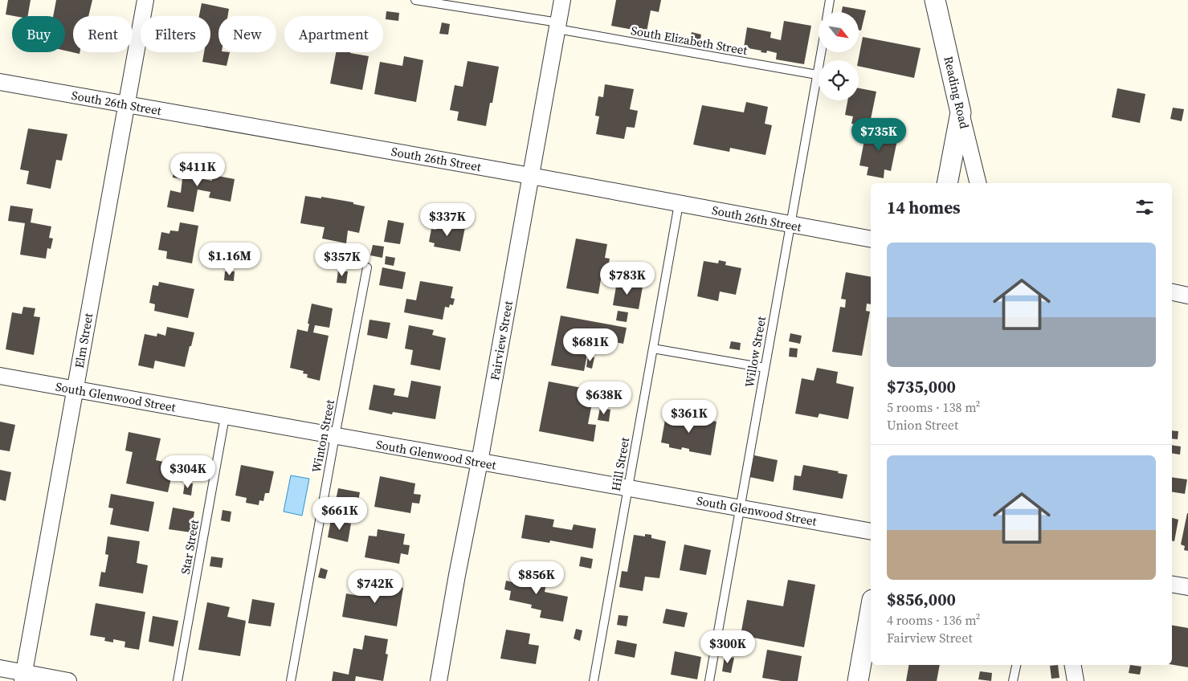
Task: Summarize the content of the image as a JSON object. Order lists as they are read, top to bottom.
{
  "streets": {
    "street": [
      "Reading Road",
      "South 26th Street",
      "Elm Street",
      "Fairview Street",
      "South Glenwood Street"
    ],
    "lane": [
      "South Elizabeth Street",
      "Willow Street",
      "Winton Street",
      "Hill Street",
      "Star Street"
    ]
  },
  "crossings": [
    ["South Elizabeth Street", "Fairview Street"],
    ["South Elizabeth Street", "Willow Street"],
    ["South 26th Street", "Elm Street"],
    ["South 26th Street", "Fairview Street"],
    ["South 26th Street", "Willow Street"],
    ["South 26th Street", "Hill Street"],
    ["Elm Street", "South Glenwood Street"],
    ["Fairview Street", "South Glenwood Street"],
    ["Willow Street", "South Glenwood Street"],
    ["South Glenwood Street", "Winton Street"],
    ["South Glenwood Street", "Hill Street"],
    ["South Glenwood Street", "Star Street"]
  ],
  "north": "bottom right",
  "page": {
    "chip": [
      "Buy",
      "Rent",
      "Filters",
      "New",
      "Apartment"
    ],
    "price": [
      "$735K",
      "$411K",
      "$337K",
      "$1.16M",
      "$357K",
      "$783K",
      "$681K",
      "$638K",
      "$361K",
      "$304K",
      "$661K",
      "$856K",
      "$742K",
      "$300K"
    ],
    "heading": "14 homes",
    "list": [
      {
        "name": "$735,000",
        "note": "5 rooms · 138 m² · Union Street"
      },
      {
        "name": "$856,000",
        "note": "4 rooms · 136 m² · Fairview Street"
      }
    ]
  }
}
